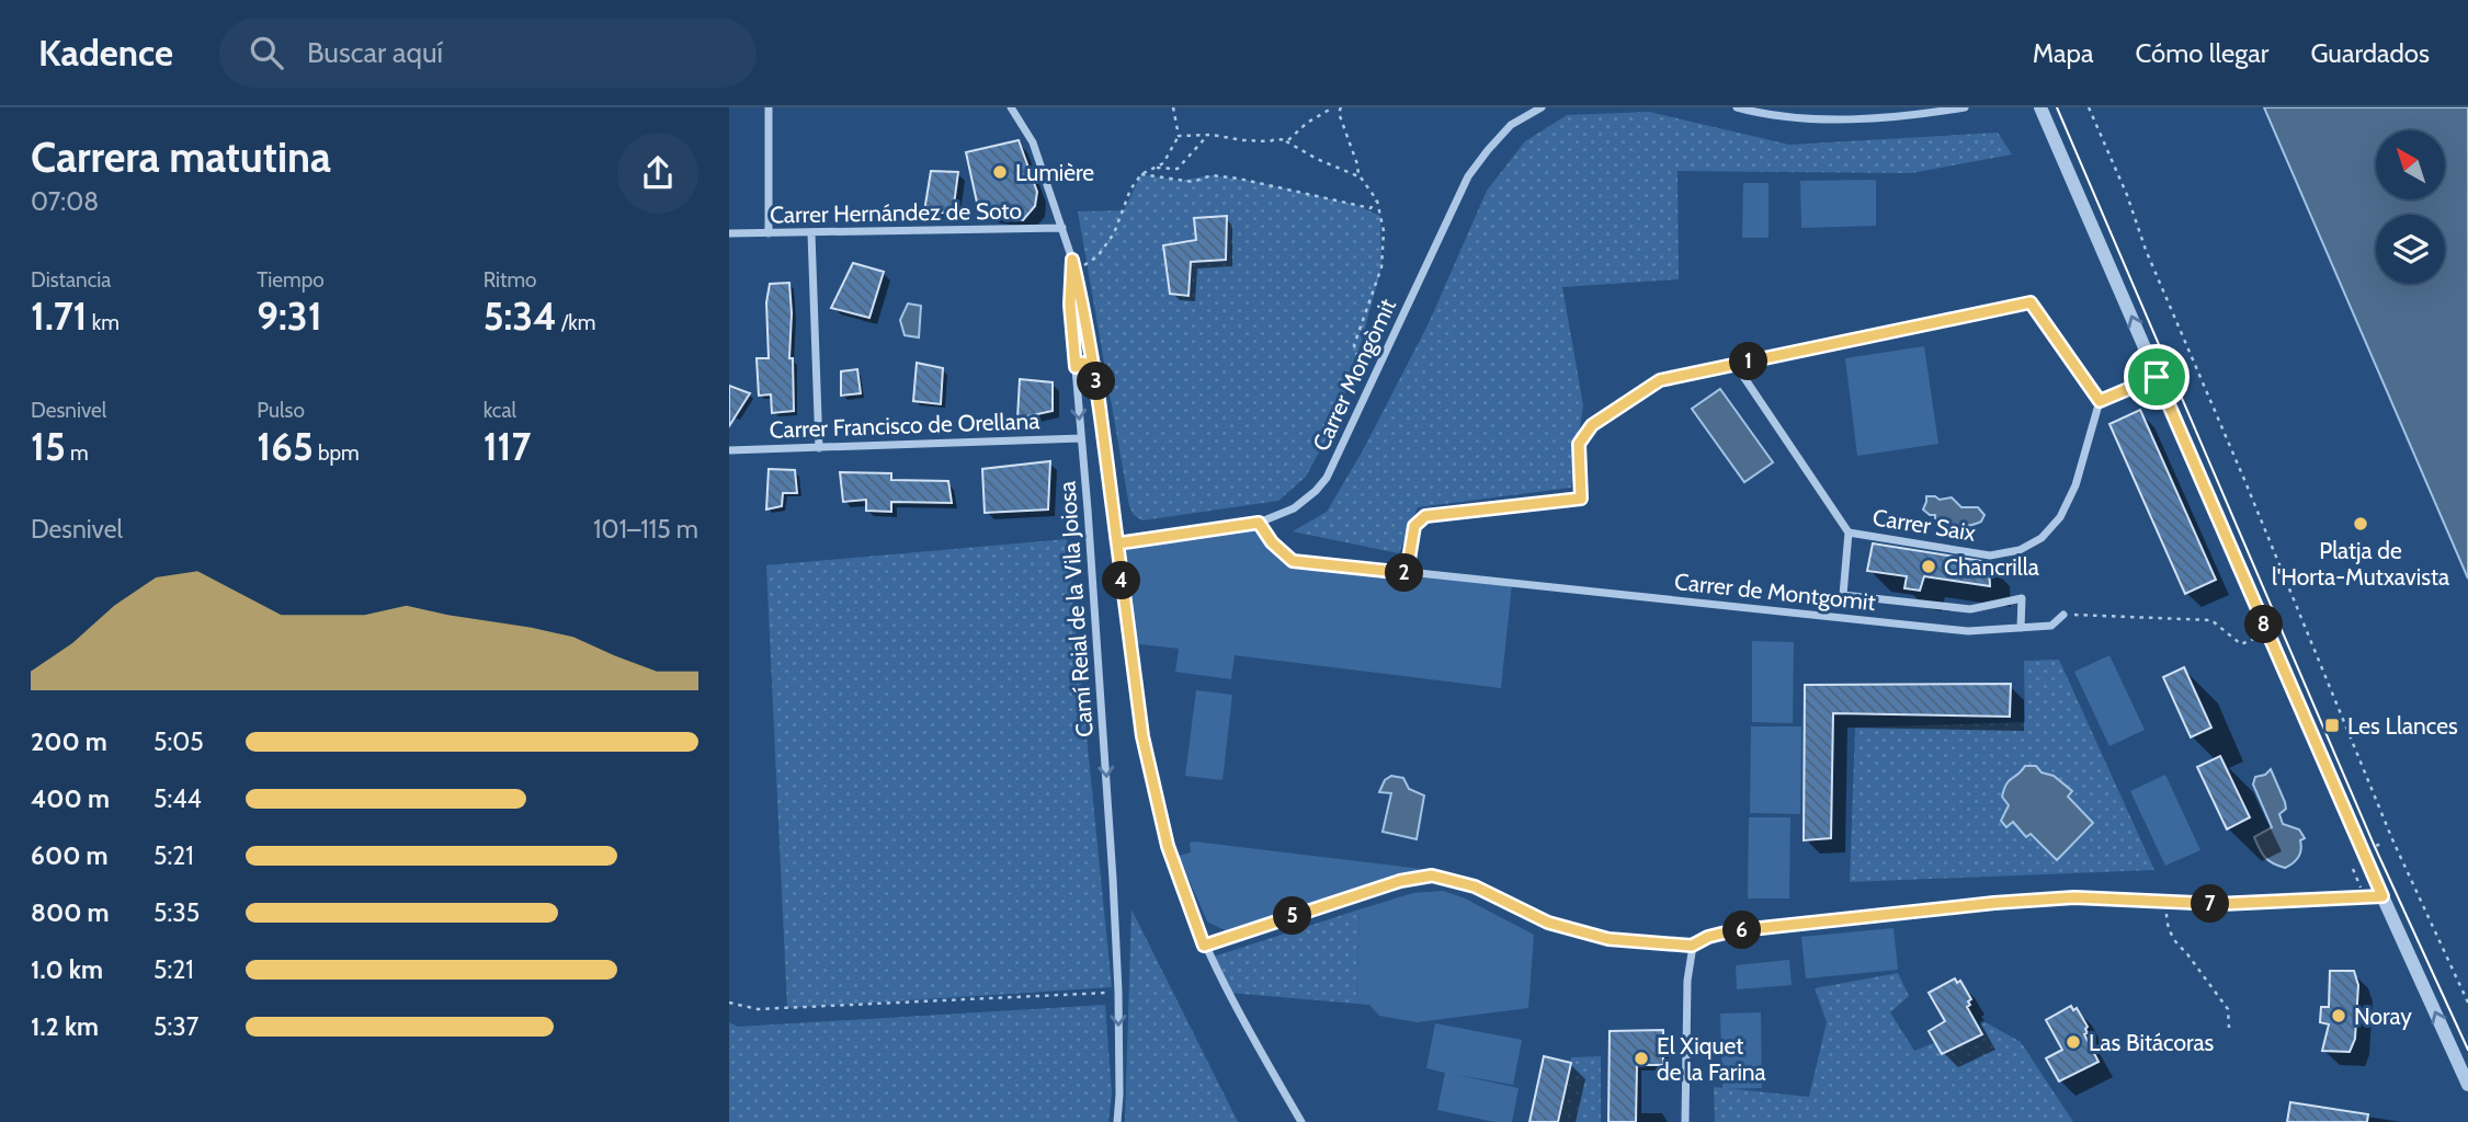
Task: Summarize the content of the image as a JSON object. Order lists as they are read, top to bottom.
{
  "streets": {
    "street": [
      "Carrer Hernández de Soto",
      "Carrer Mongòmit",
      "Carrer Francisco de Orellana",
      "Carrer Saix",
      "Carrer de Montgomit",
      "Camí Reial de la Vila Joiosa"
    ]
  },
  "crossings": [
    ["Carrer Hernández de Soto", "Camí Reial de la Vila Joiosa"],
    ["Carrer Mongòmit", "Carrer de Montgomit"],
    ["Carrer Francisco de Orellana", "Camí Reial de la Vila Joiosa"]
  ],
  "places": {
    "other": [
      "Lumière",
      "Platja de l'Horta-Mutxavista",
      "Chancrilla",
      "Noray",
      "Las Bitácoras",
      "El Xiquet de la Farina"
    ],
    "transit": ["Les Llances"]
  },
  "north": "top left",
  "page": {
    "header": "Kadence",
    "search": "Buscar aquí",
    "nav": ["Mapa", "Cómo llegar", "Guardados"],
    "heading": ["Carrera matutina", "07:08"],
    "stats": [
      ["Distancia", "1.71 km"],
      ["Tiempo", "9:31"],
      ["Ritmo", "5:34 /km"],
      ["Desnivel", "15 m"],
      ["Pulso", "165 bpm"],
      ["kcal", "117"]
    ],
    "pins": [
      "1",
      "3",
      "2",
      "4",
      "8",
      "7",
      "5",
      "6"
    ],
    "chart": ["Desnivel", "101–115 m"],
    "list": [
      {
        "name": "200 m",
        "note": "5:05"
      },
      {
        "name": "400 m",
        "note": "5:44"
      },
      {
        "name": "600 m",
        "note": "5:21"
      },
      {
        "name": "800 m",
        "note": "5:35"
      },
      {
        "name": "1.0 km",
        "note": "5:21"
      },
      {
        "name": "1.2 km",
        "note": "5:37"
      }
    ]
  }
}
